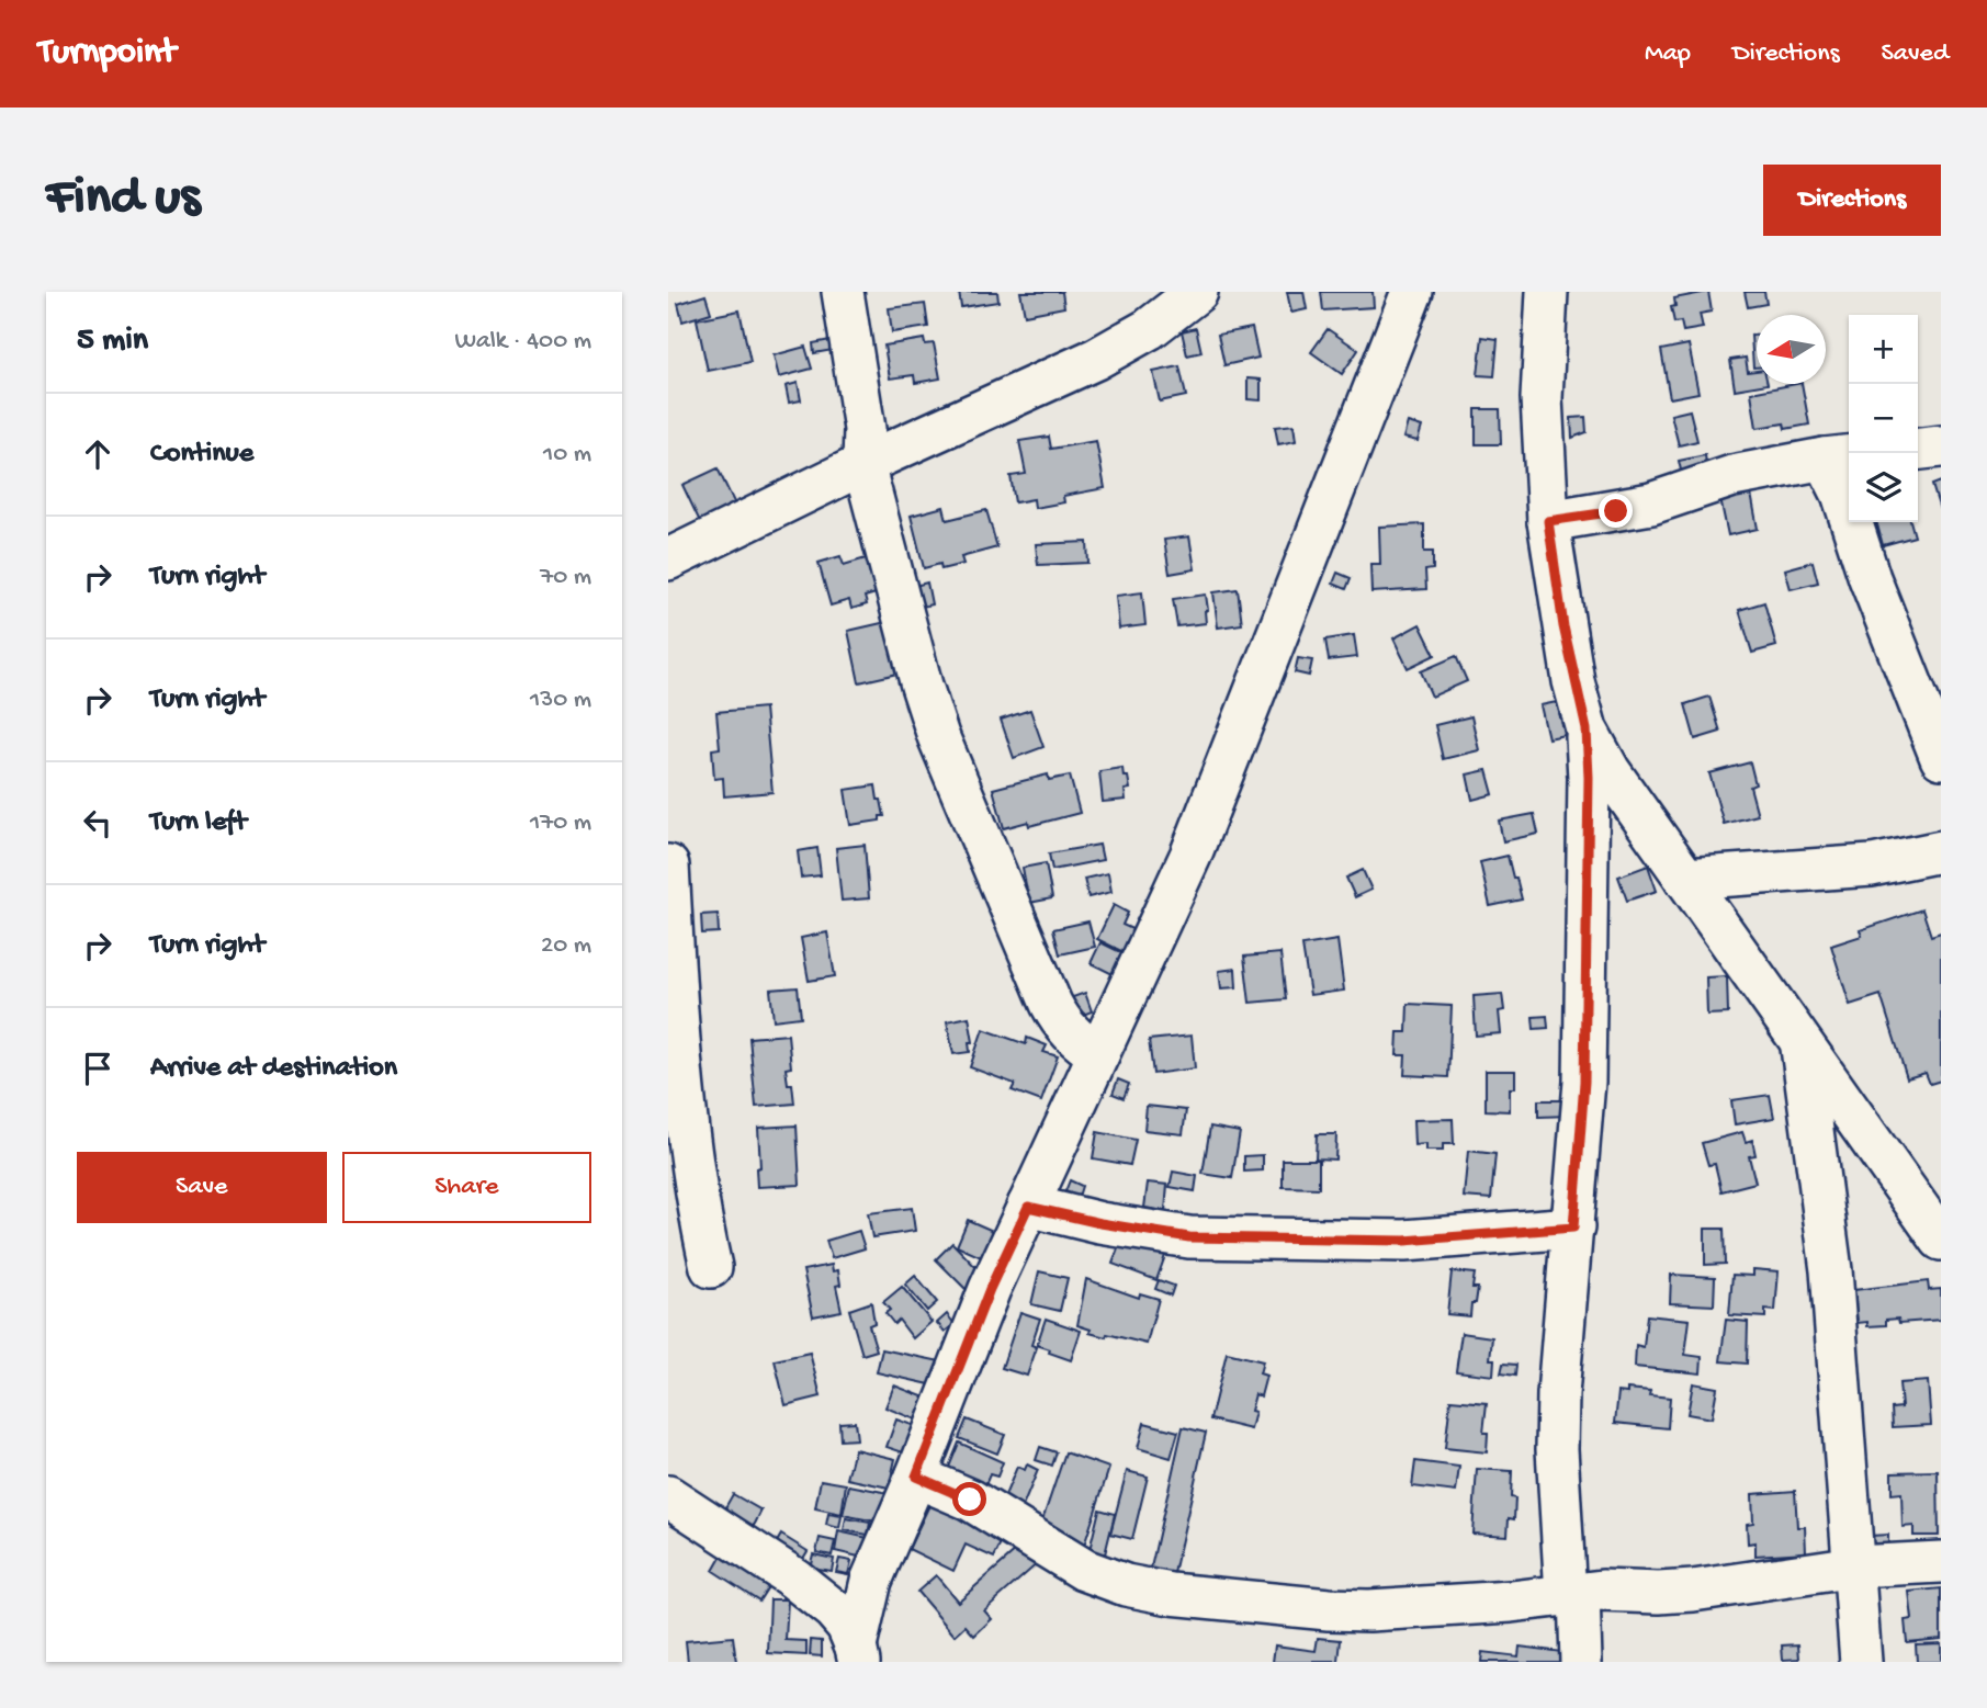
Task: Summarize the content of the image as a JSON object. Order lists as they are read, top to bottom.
{
  "north": "left",
  "page": {
    "header": "Turnpoint",
    "nav": ["Map", "Directions", "Saved"],
    "buttons": [
      "Directions",
      ["Save", "Share"]
    ],
    "title": "Find us",
    "heading": ["5 min", "Walk · 400 m"],
    "map_buttons": ["+", "−"],
    "list": [
      ["Continue", "10 m"],
      ["Turn right", "70 m"],
      ["Turn right", "130 m"],
      ["Turn left", "170 m"],
      ["Turn right", "20 m"],
      "Arrive at destination"
    ]
  }
}
